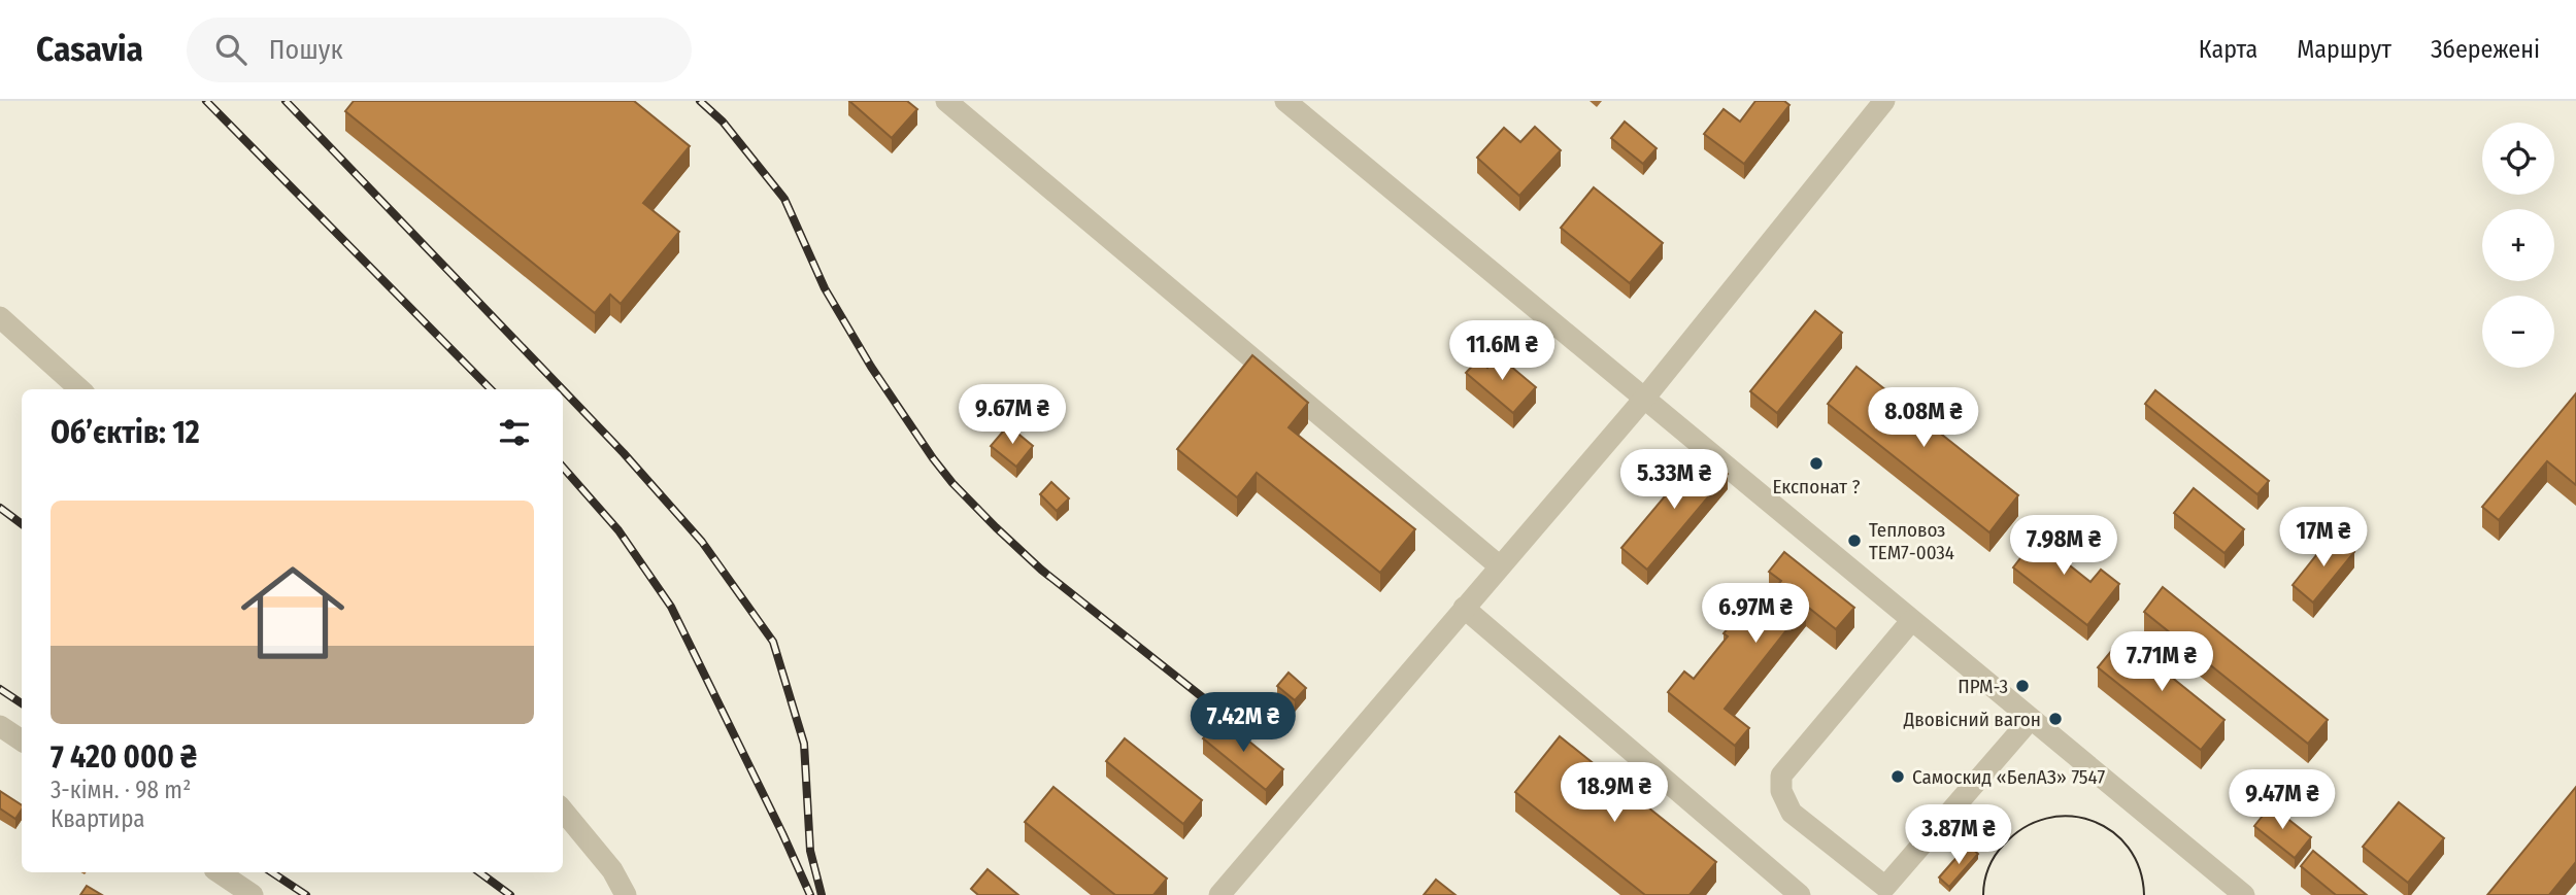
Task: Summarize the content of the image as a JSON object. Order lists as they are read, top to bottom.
{
  "places": [
    "Експонат ?",
    "Тепловоз ТЕМ7-0034",
    "ПРМ-3",
    "Двовісний вагон",
    "Самоскид «БелАЗ» 7547"
  ],
  "page": {
    "header": "Casavia",
    "search": "Пошук",
    "nav": ["Карта", "Маршрут", "Збережені"],
    "map_buttons": ["+", "−"],
    "price": [
      "11.6M ₴",
      "9.67M ₴",
      "8.08M ₴",
      "5.33M ₴",
      "17M ₴",
      "7.98M ₴",
      "6.97M ₴",
      "7.71M ₴",
      "7.42M ₴",
      "18.9M ₴",
      "9.47M ₴",
      "3.87M ₴"
    ],
    "heading": "Об’єктів: 12",
    "list": [
      {
        "name": "7 420 000 ₴",
        "note": "3-кімн. · 98 m² · Квартира"
      }
    ]
  }
}
